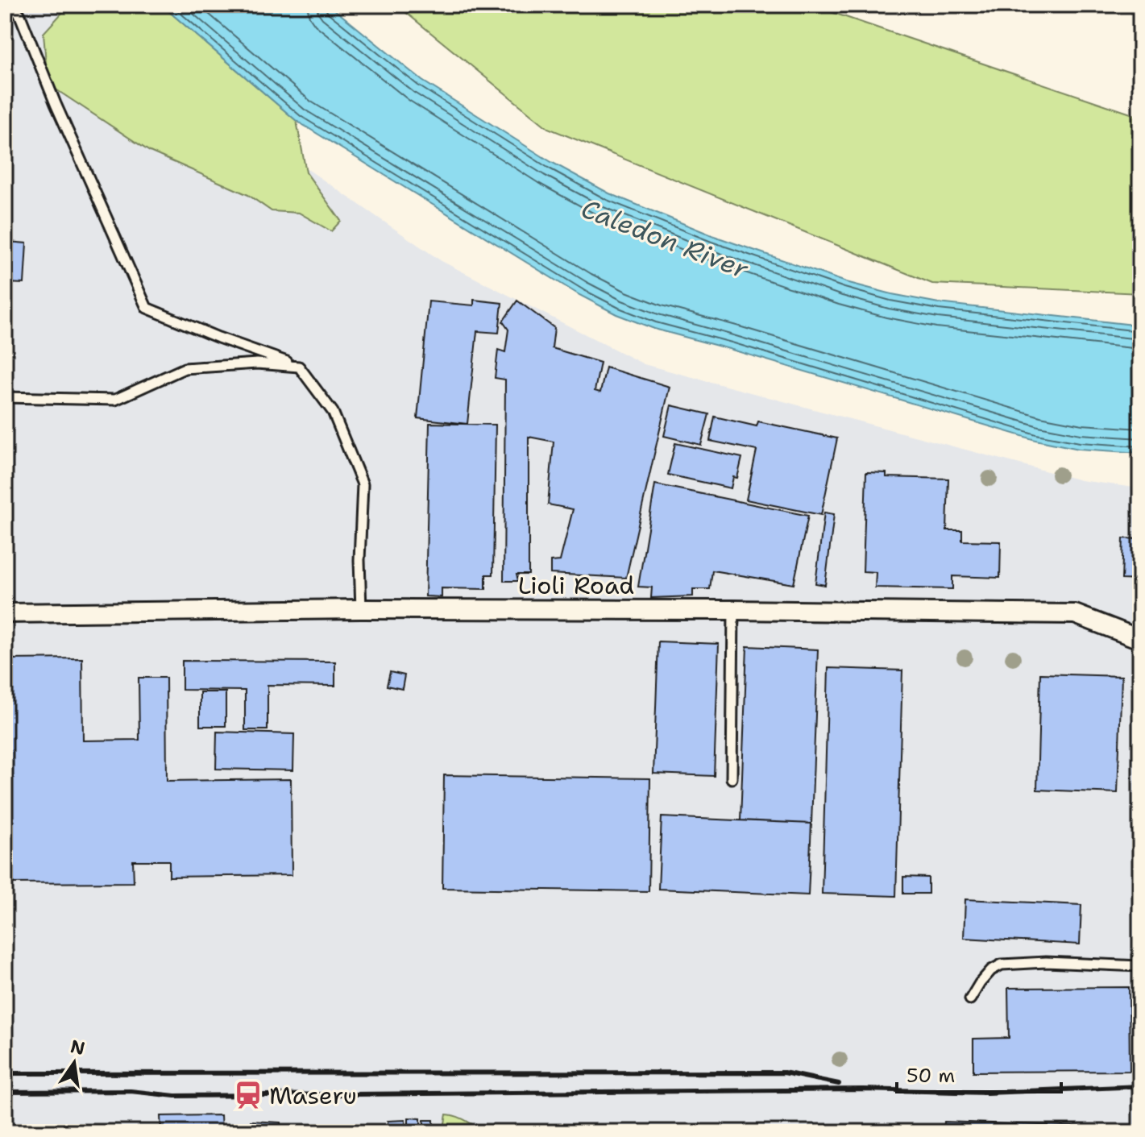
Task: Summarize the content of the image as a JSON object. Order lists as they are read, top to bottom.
{
  "streets": {
    "street": ["Lioli Road"]
  },
  "water": ["Caledon River"],
  "places": {
    "station": ["Maseru"]
  },
  "scale_bar": "50 m",
  "north": "top"
}
